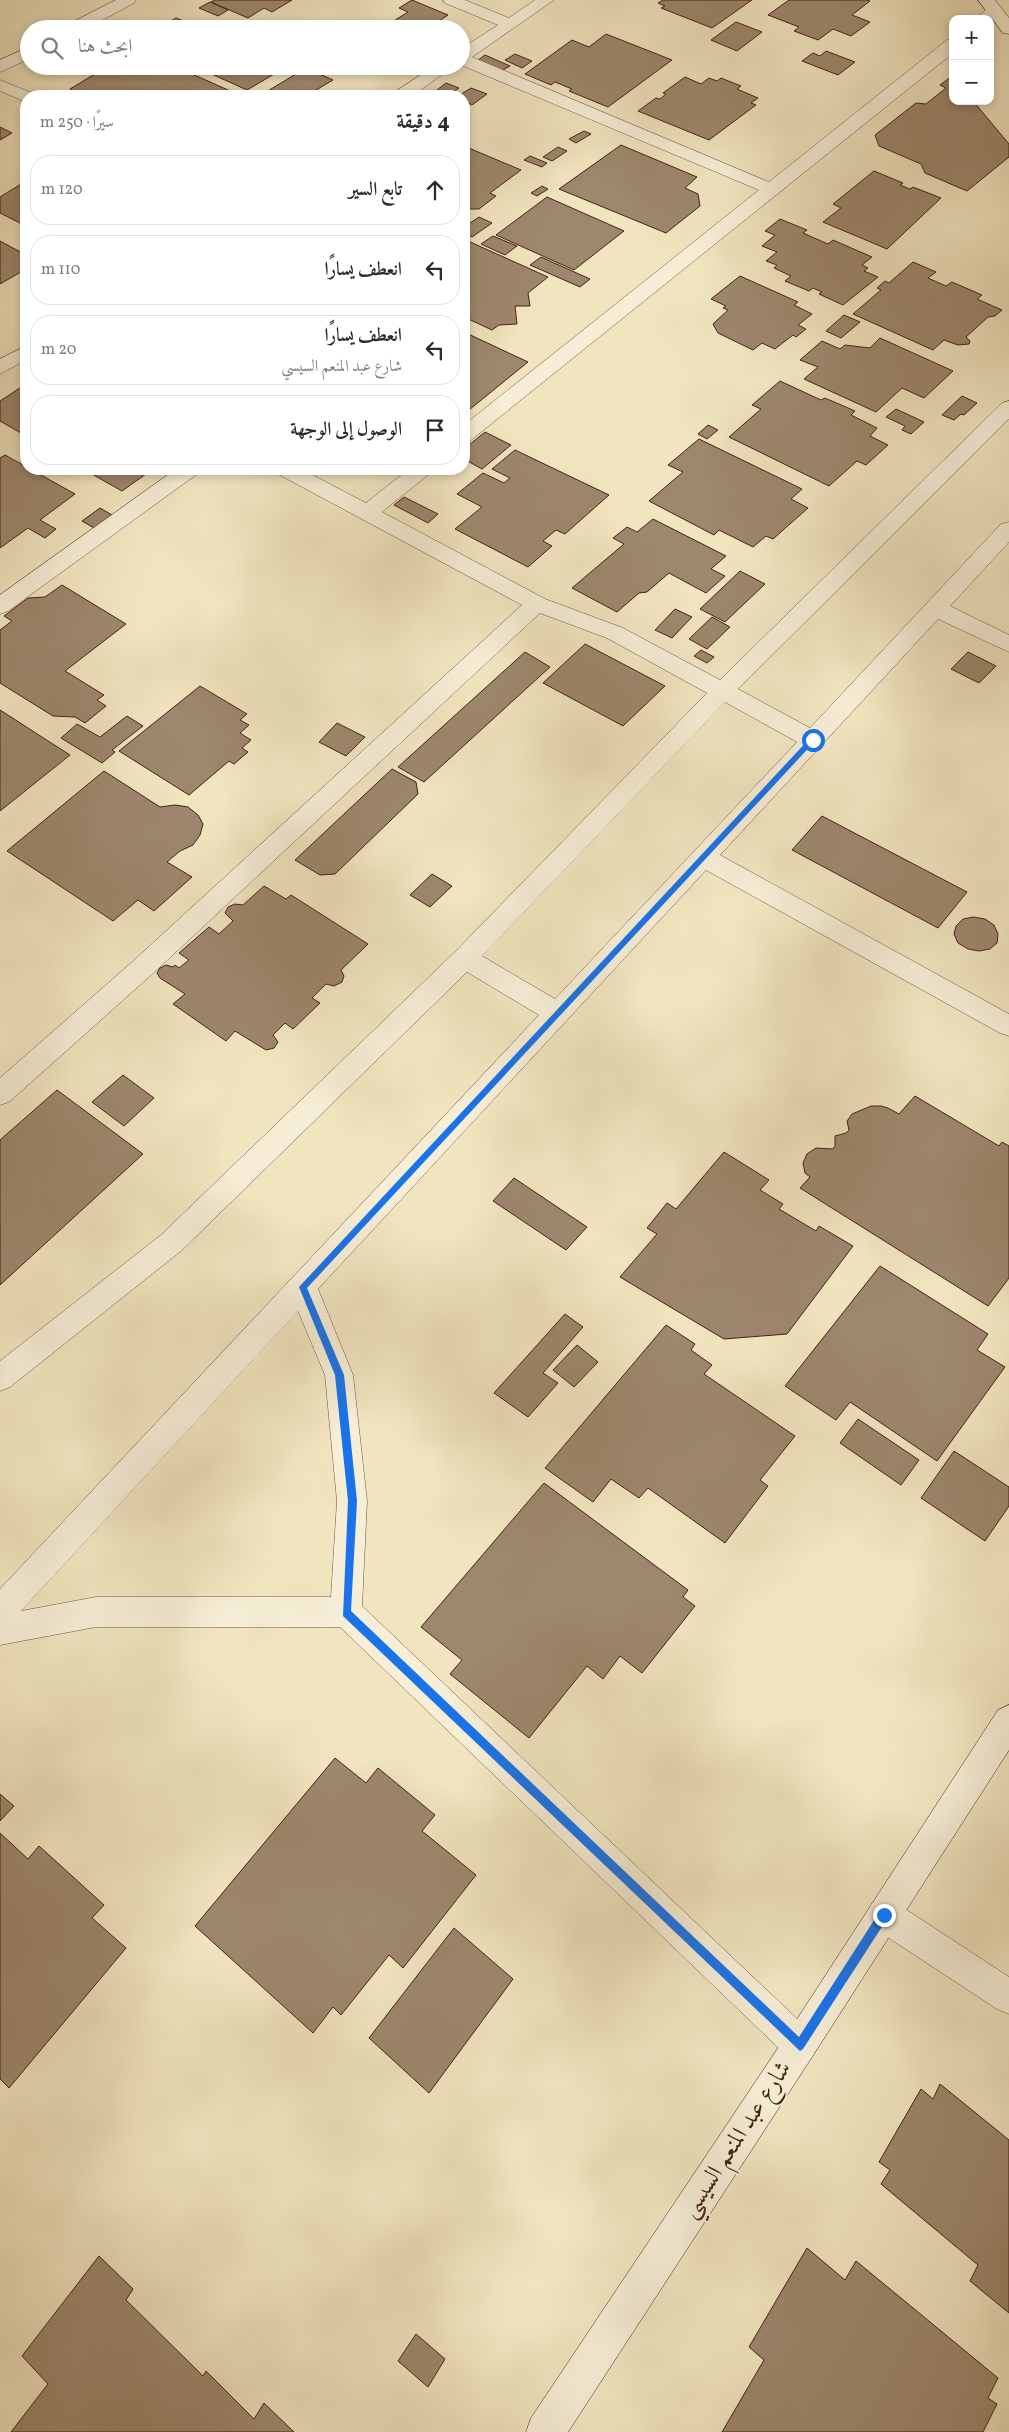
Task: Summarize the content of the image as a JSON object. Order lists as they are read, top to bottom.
{
  "streets": {
    "street": ["شارع عبد المنعم السيسي"]
  },
  "page": {
    "map_buttons": ["+", "−"],
    "search": "ابحث هنا",
    "heading": ["4 دقيقة", "سيرًا · 250 m"],
    "list": [
      ["تابع السير", "120 m"],
      ["انعطف يسارًا", "110 m"],
      ["انعطف يسارًا", "شارع عبد المنعم السيسي", "20 m"],
      "الوصول إلى الوجهة"
    ]
  }
}
